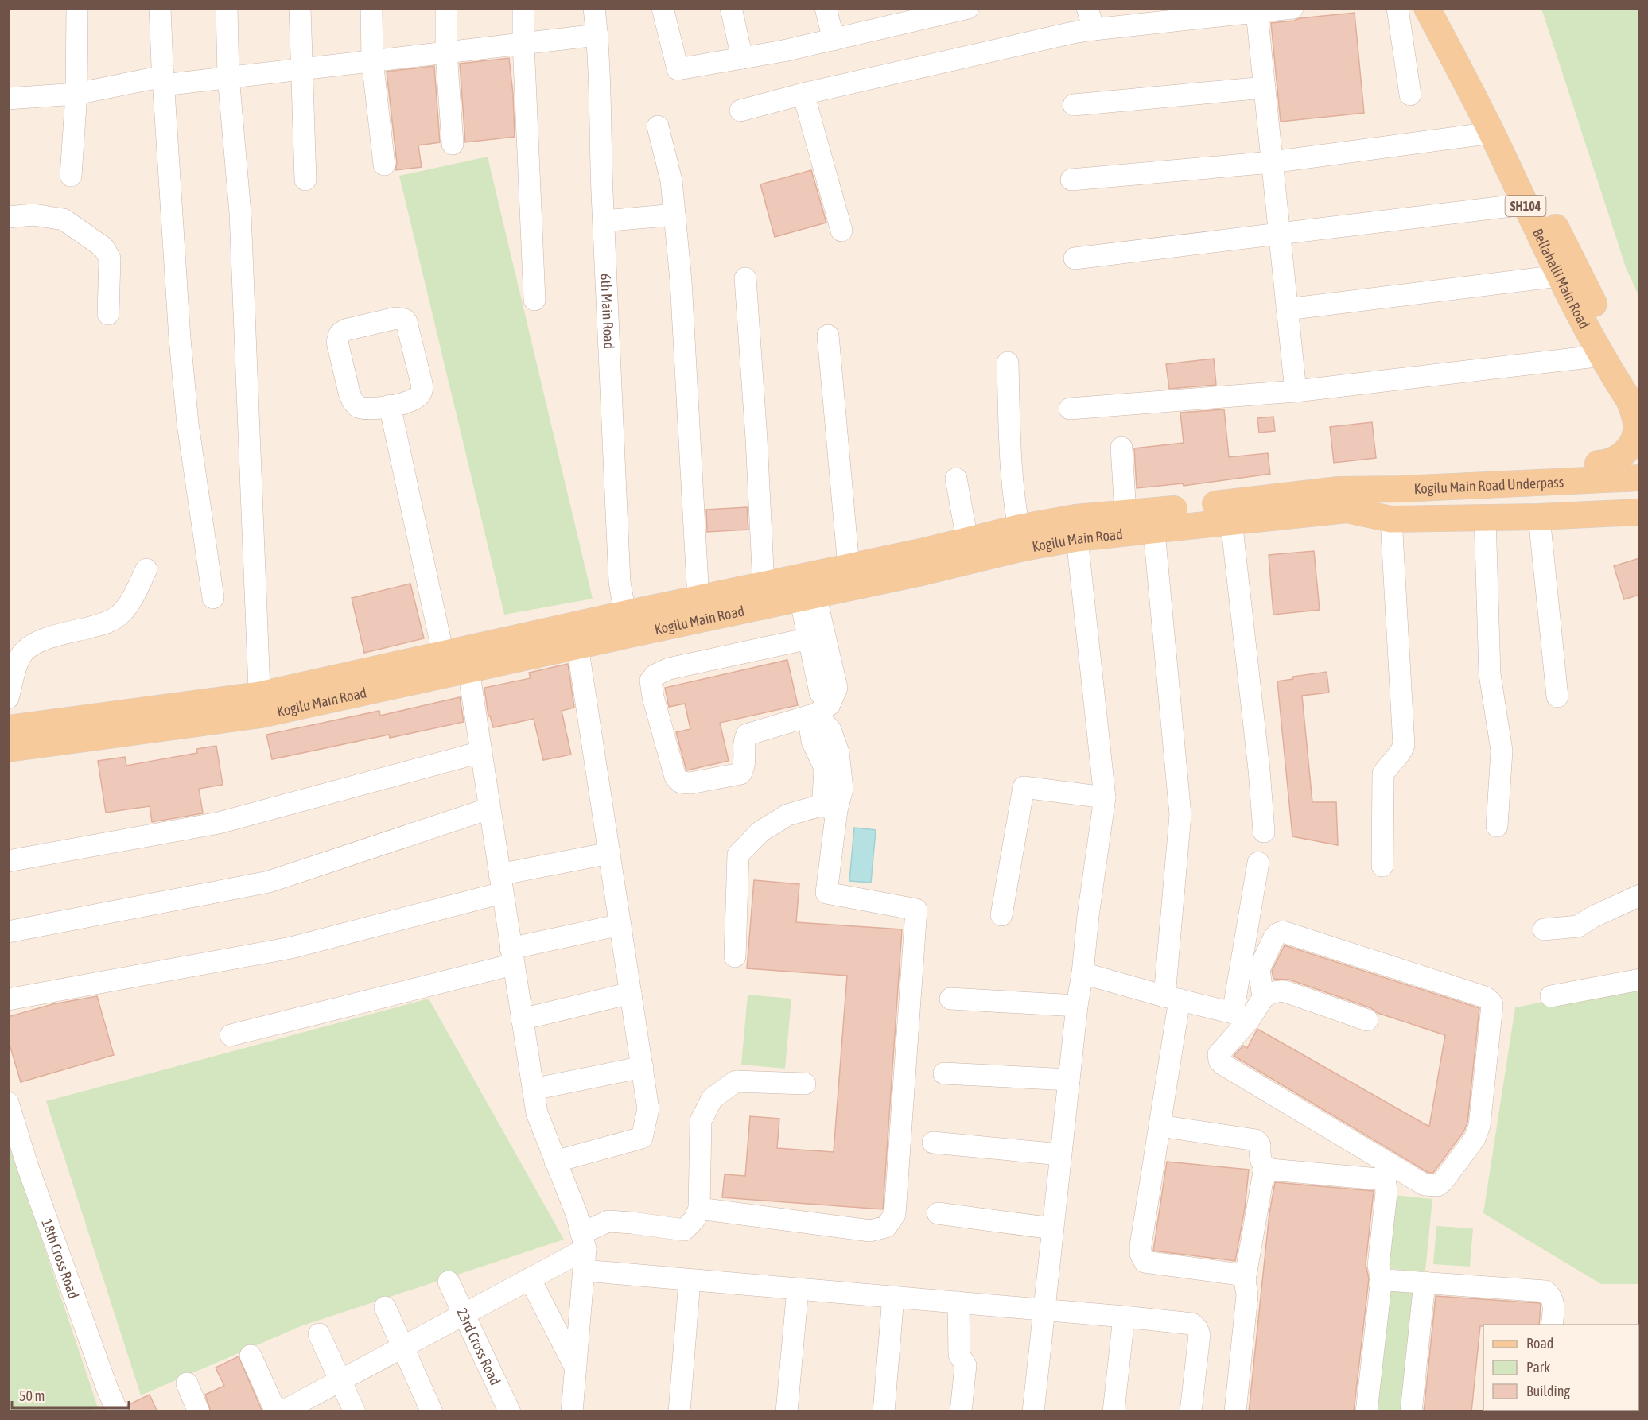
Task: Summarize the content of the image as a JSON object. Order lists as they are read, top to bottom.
{
  "streets": {
    "main road": [
      "SH104",
      "Bellahalli Main Road",
      "Kogilu Main Road Underpass",
      "Kogilu Main Road"
    ],
    "street": ["6th Main Road", "18th Cross Road", "23rd Cross Road"]
  },
  "crossings": [
    ["6th Main Road", "Kogilu Main Road"],
    ["Kogilu Main Road Underpass", "Kogilu Main Road"]
  ],
  "legend": ["Road", "Park", "Building"],
  "scale_bar": "50 m"
}
